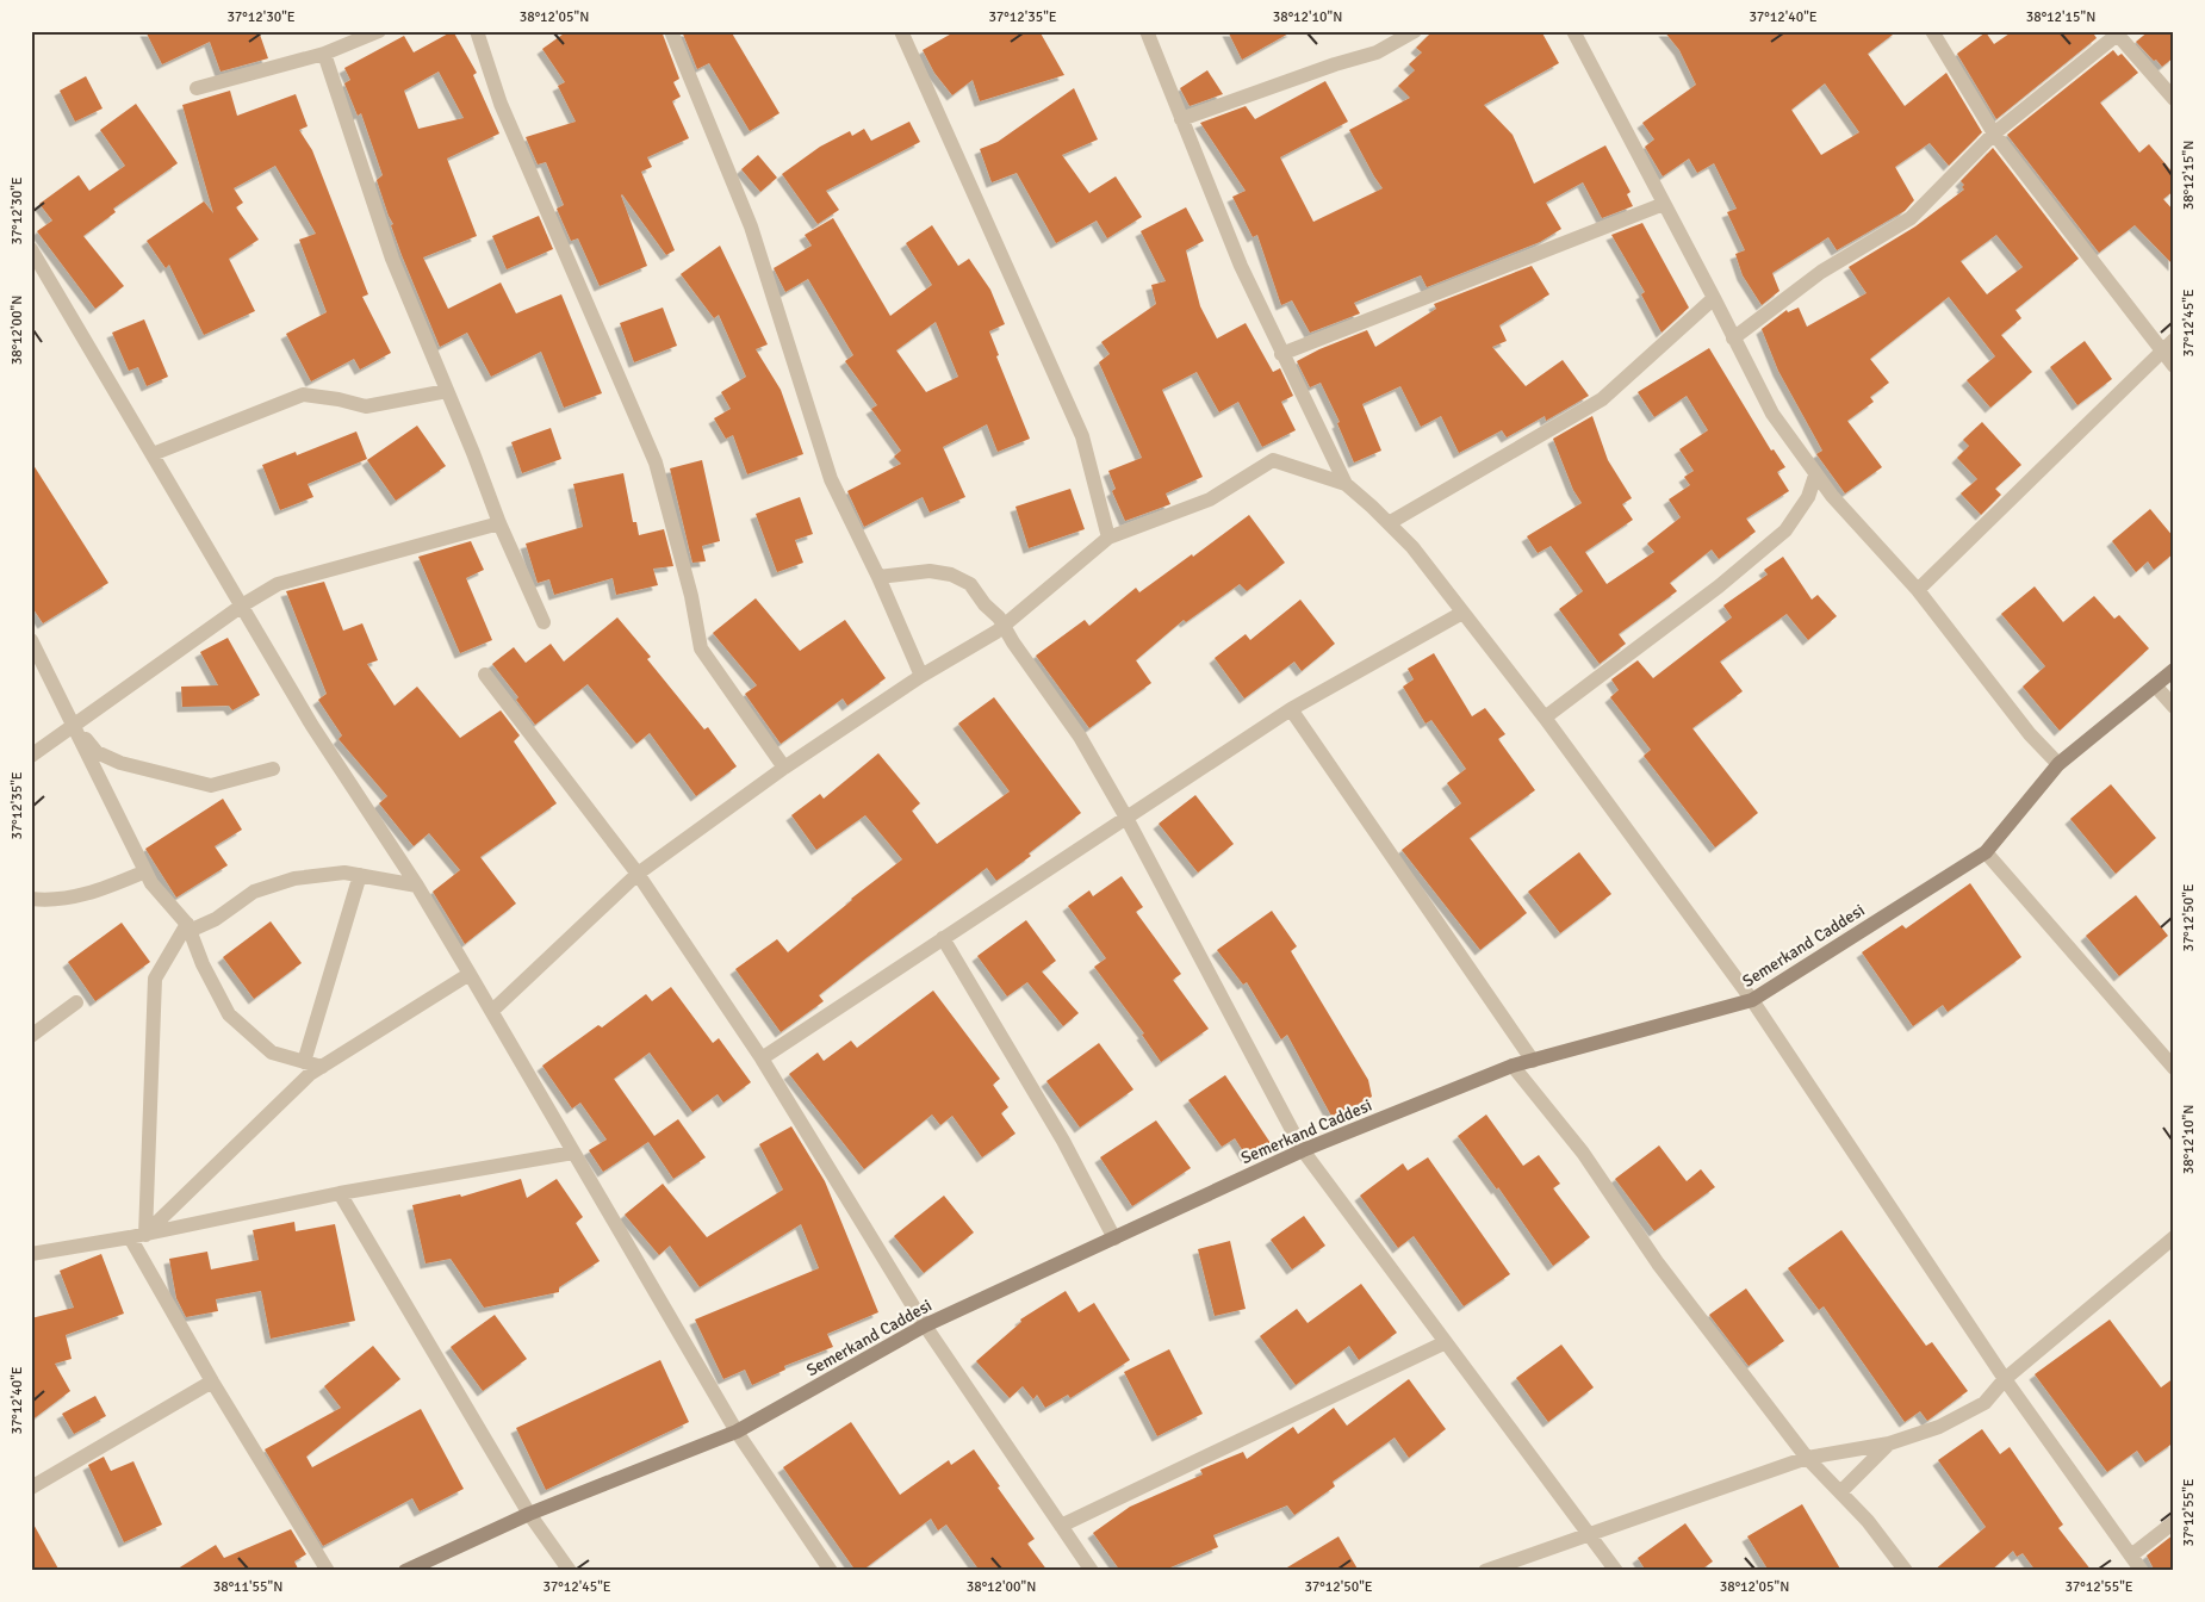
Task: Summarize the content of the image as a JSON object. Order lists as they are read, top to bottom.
{
  "streets": {
    "street": ["Semerkand Caddesi"]
  },
  "coordinates": [
    "37°12'30\"E",
    "38°12'05\"N",
    "37°12'35\"E",
    "38°12'10\"N",
    "37°12'40\"E",
    "38°12'15\"N",
    "37°12'45\"E",
    "38°12'00\"N",
    "37°12'50\"E",
    "37°12'55\"E",
    "38°11'55\"N"
  ]
}
